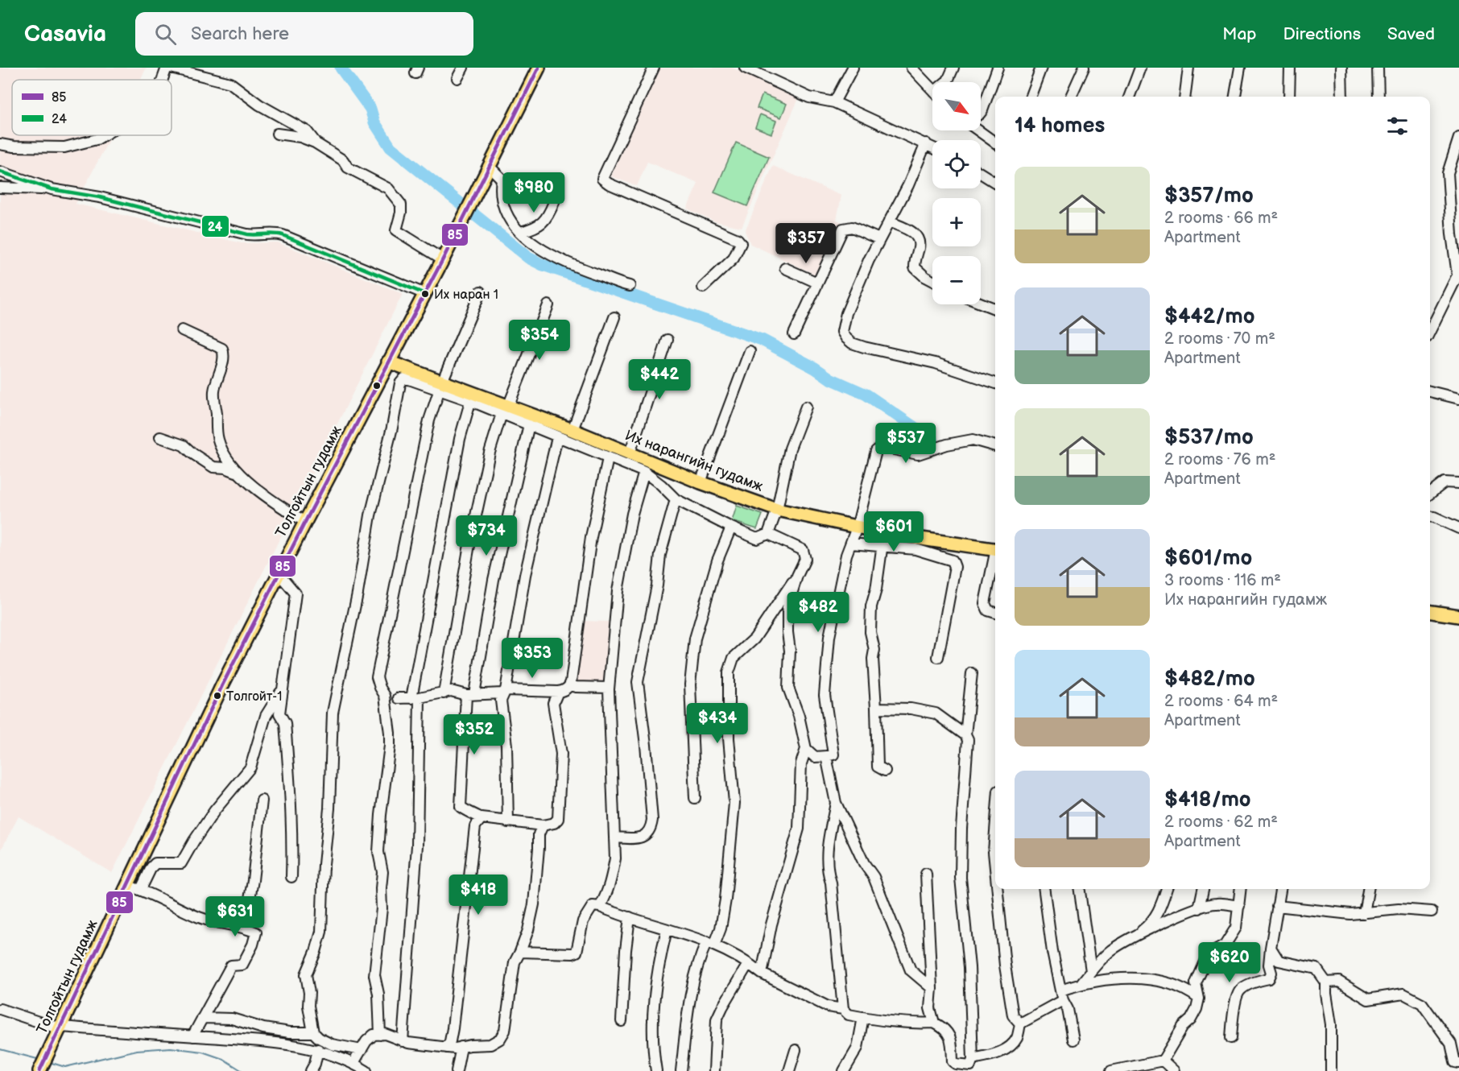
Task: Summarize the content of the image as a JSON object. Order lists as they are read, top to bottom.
{
  "streets": {
    "main road": ["Их нарангийн гудамж", "Толгойтын гудамж"]
  },
  "crossings": [
    ["Их нарангийн гудамж", "Толгойтын гудамж"]
  ],
  "places": ["Их наран 1", "Толгойт-1"],
  "lines": ["transit line 85", "transit line 24"],
  "legend": ["85", "24"],
  "north": "bottom right",
  "page": {
    "header": "Casavia",
    "search": "Search here",
    "nav": ["Map", "Directions", "Saved"],
    "map_buttons": ["+", "−"],
    "heading": "14 homes",
    "list": [
      {
        "name": "$357/mo",
        "note": "2 rooms · 66 m² · Apartment"
      },
      {
        "name": "$442/mo",
        "note": "2 rooms · 70 m² · Apartment"
      },
      {
        "name": "$537/mo",
        "note": "2 rooms · 76 m² · Apartment"
      },
      {
        "name": "$601/mo",
        "note": "3 rooms · 116 m² · Их нарангийн гудамж"
      },
      {
        "name": "$482/mo",
        "note": "2 rooms · 64 m² · Apartment"
      },
      {
        "name": "$418/mo",
        "note": "2 rooms · 62 m² · Apartment"
      }
    ],
    "price": [
      "$980",
      "$357",
      "$354",
      "$442",
      "$537",
      "$601",
      "$734",
      "$482",
      "$353",
      "$434",
      "$352",
      "$418",
      "$631",
      "$620"
    ]
  }
}
